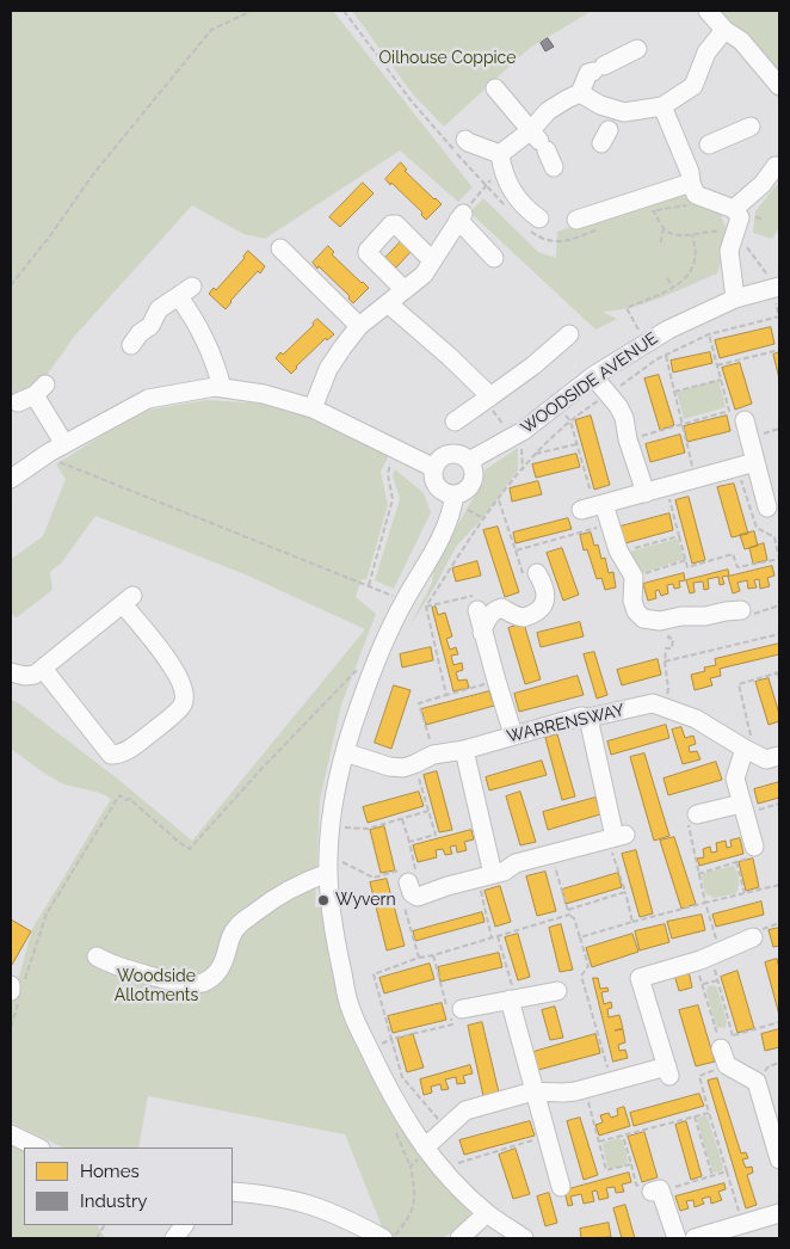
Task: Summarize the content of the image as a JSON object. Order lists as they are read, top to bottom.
{
  "streets": {
    "street": ["WOODSIDE AVENUE", "WARRENSWAY"]
  },
  "parks": ["Oilhouse Coppice", "Woodside Allotments"],
  "places": ["Wyvern"],
  "legend": ["Homes", "Industry"]
}
